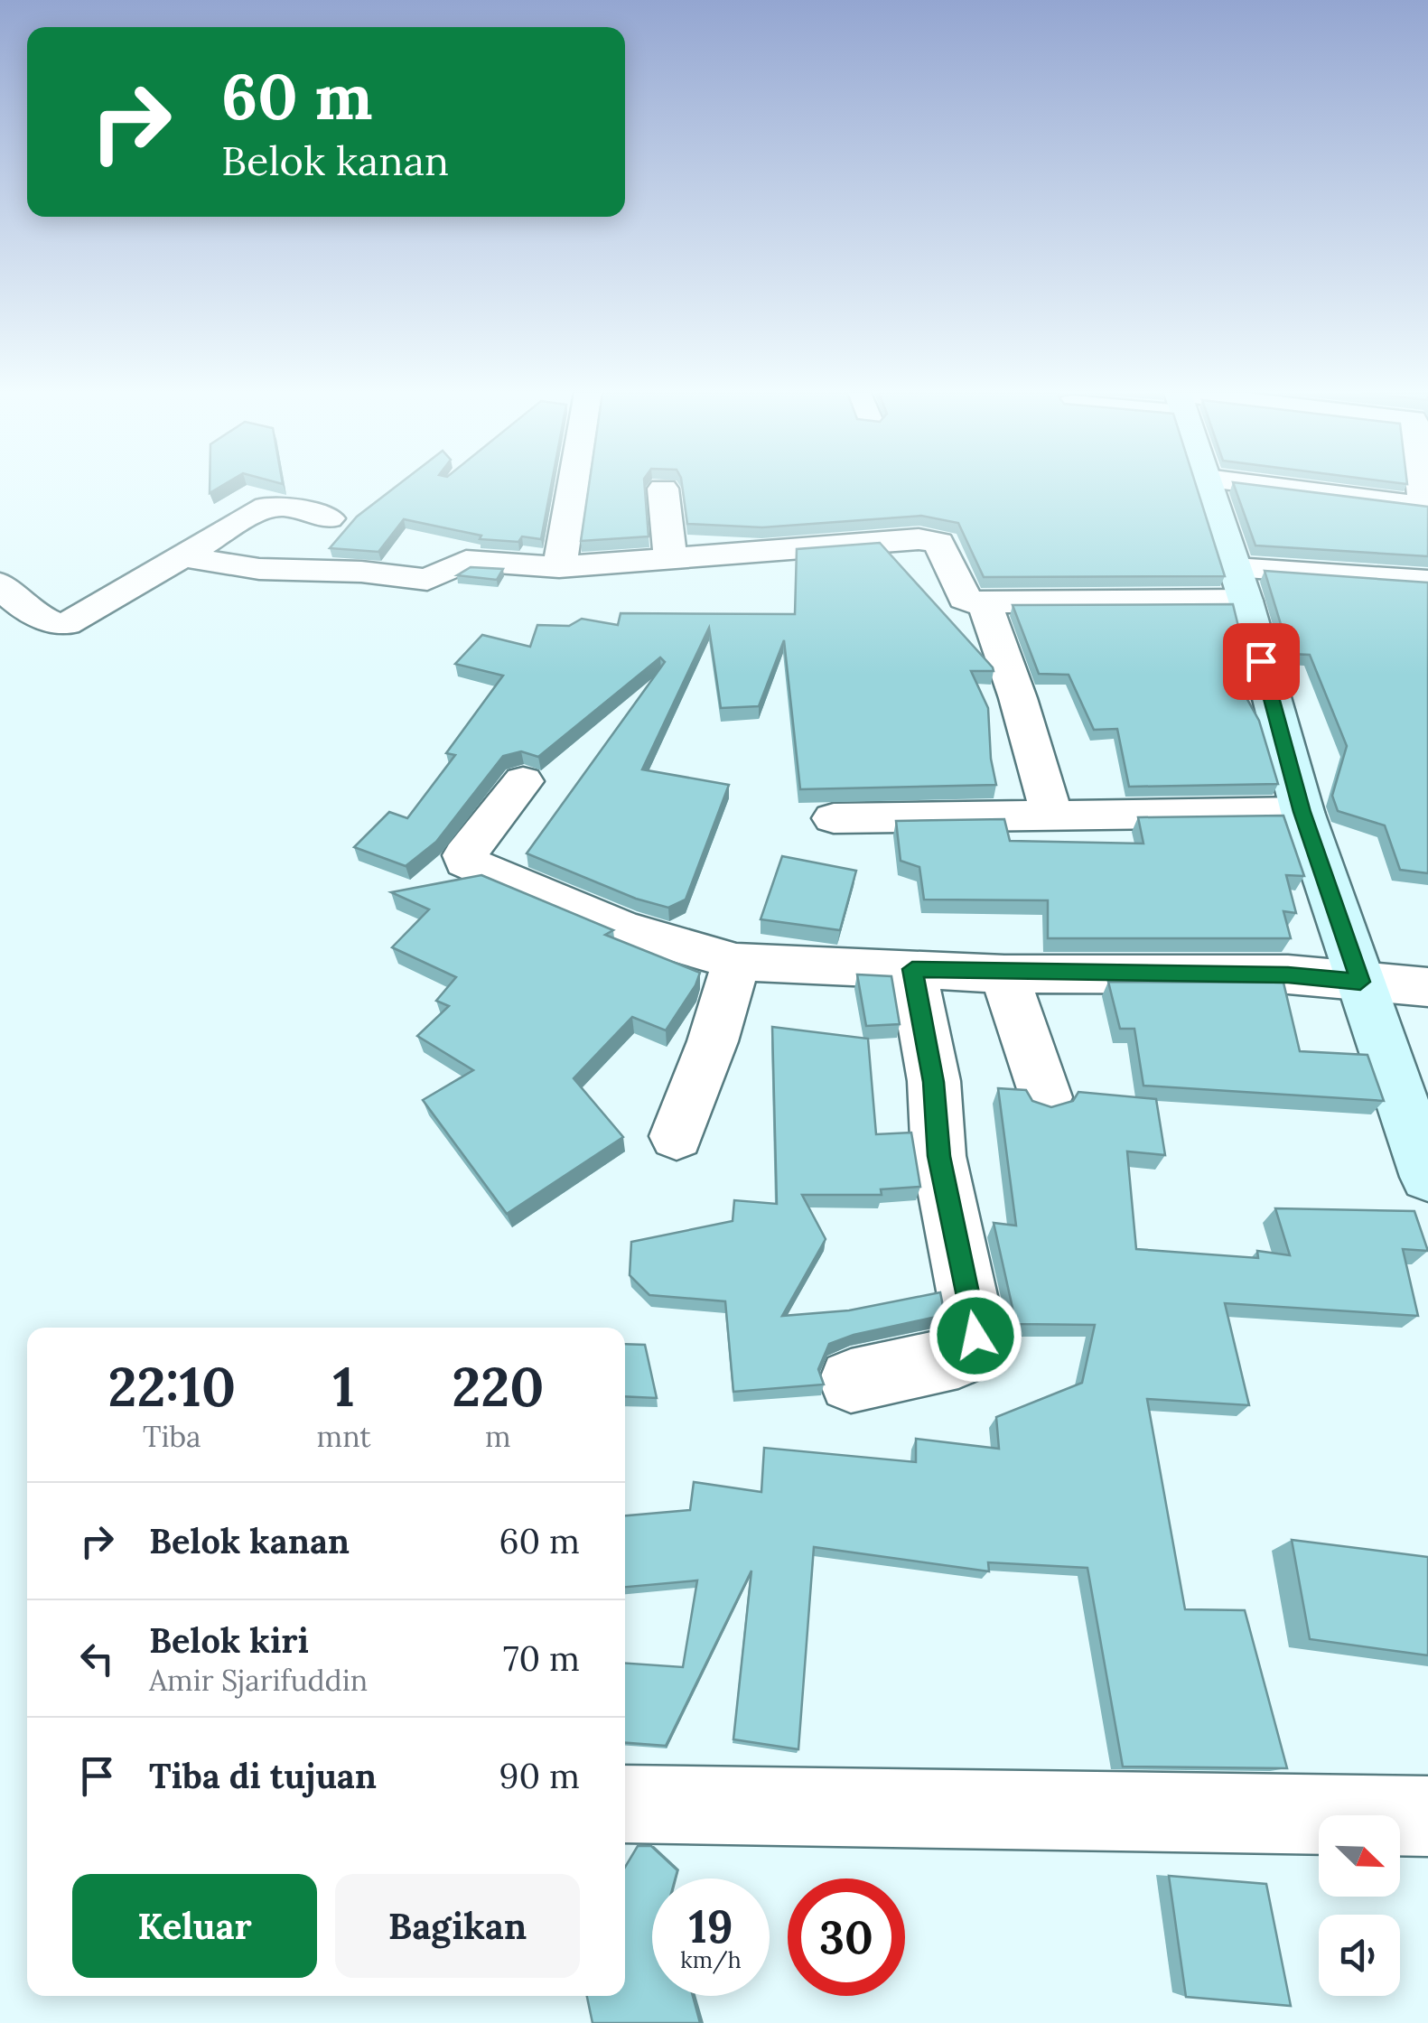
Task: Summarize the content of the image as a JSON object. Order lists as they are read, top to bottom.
{
  "north": "bottom right",
  "page": {
    "turn": ["60 m", "Belok kanan"],
    "eta": [
      "22:10",
      "Tiba",
      "1",
      "mnt",
      "220",
      "m"
    ],
    "list": [
      {
        "name": "Belok kanan",
        "value": "60 m"
      },
      {
        "name": "Belok kiri",
        "note": "Amir Sjarifuddin",
        "value": "70 m"
      },
      {
        "name": "Tiba di tujuan",
        "value": "90 m"
      }
    ],
    "buttons": ["Keluar", "Bagikan"],
    "speed": "19 km/h",
    "limit": "30"
  }
}
